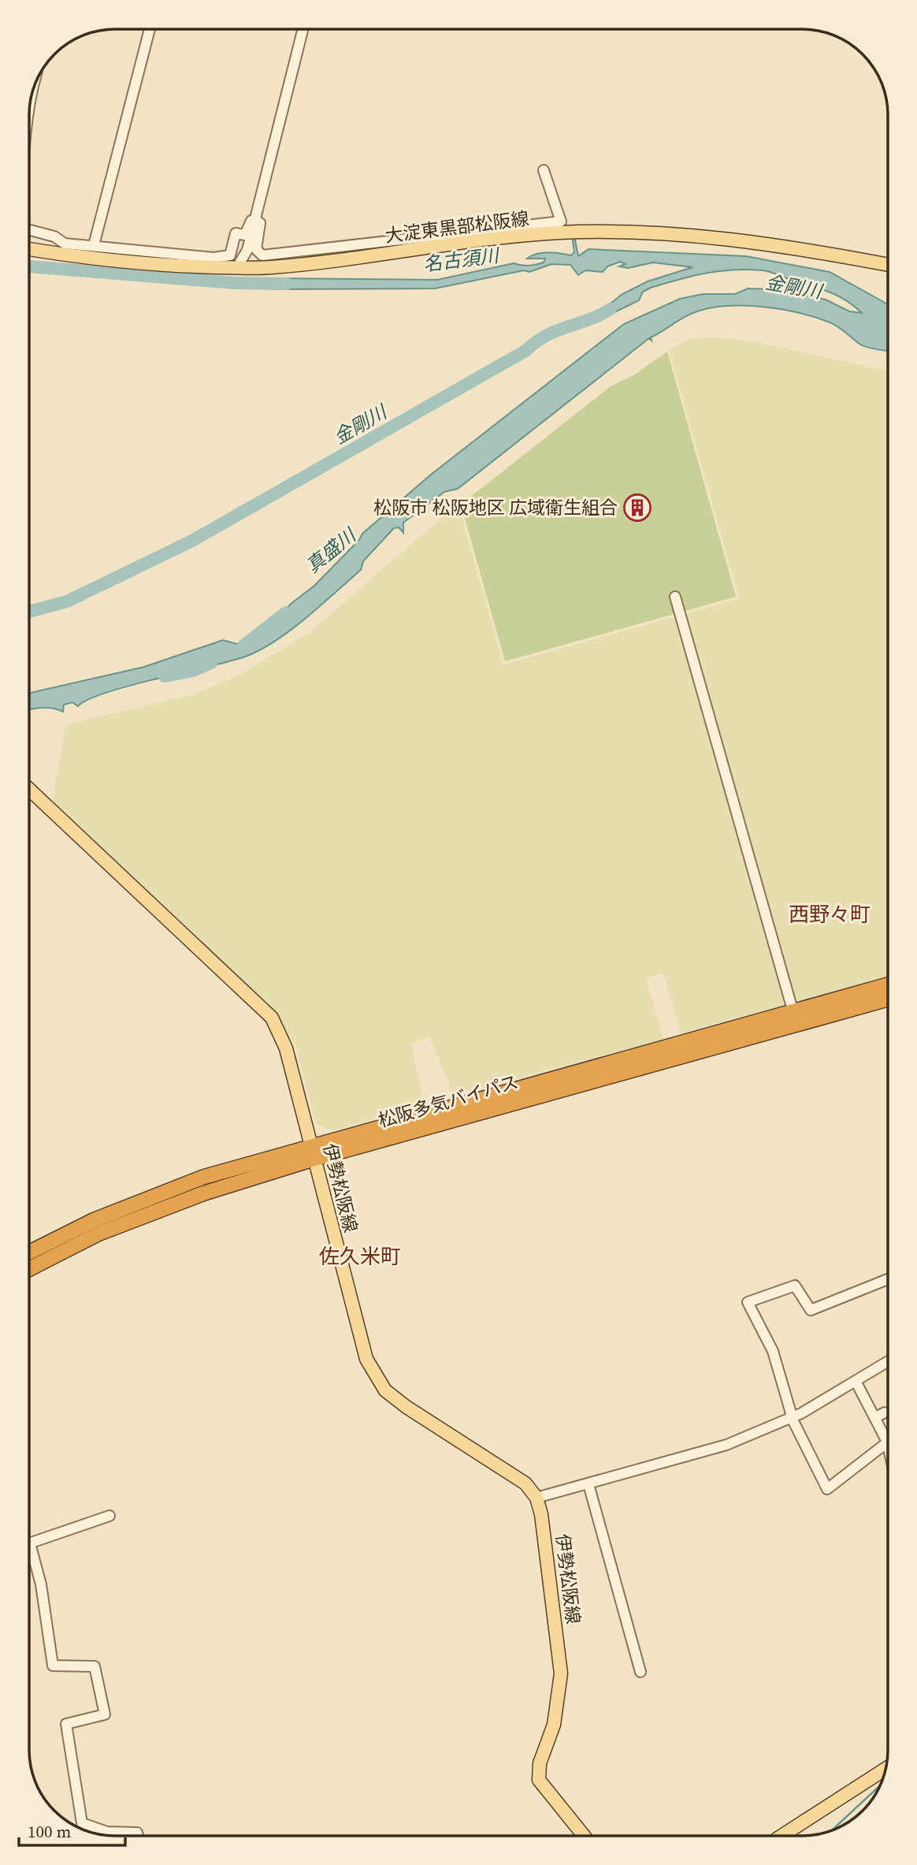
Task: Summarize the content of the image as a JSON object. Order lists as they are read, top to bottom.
{
  "streets": {
    "highway": ["松阪多気バイパス"],
    "main road": ["大淀東黒部松阪線", "伊勢松阪線"]
  },
  "crossings": [
    ["松阪多気バイパス", "伊勢松阪線"]
  ],
  "districts": ["西野々町", "佐久米町"],
  "water": ["名古須川", "金剛川", "真盛川"],
  "places": {
    "building": ["松阪市 松阪地区 広域衛生組合"]
  },
  "scale_bar": "100 m"
}
